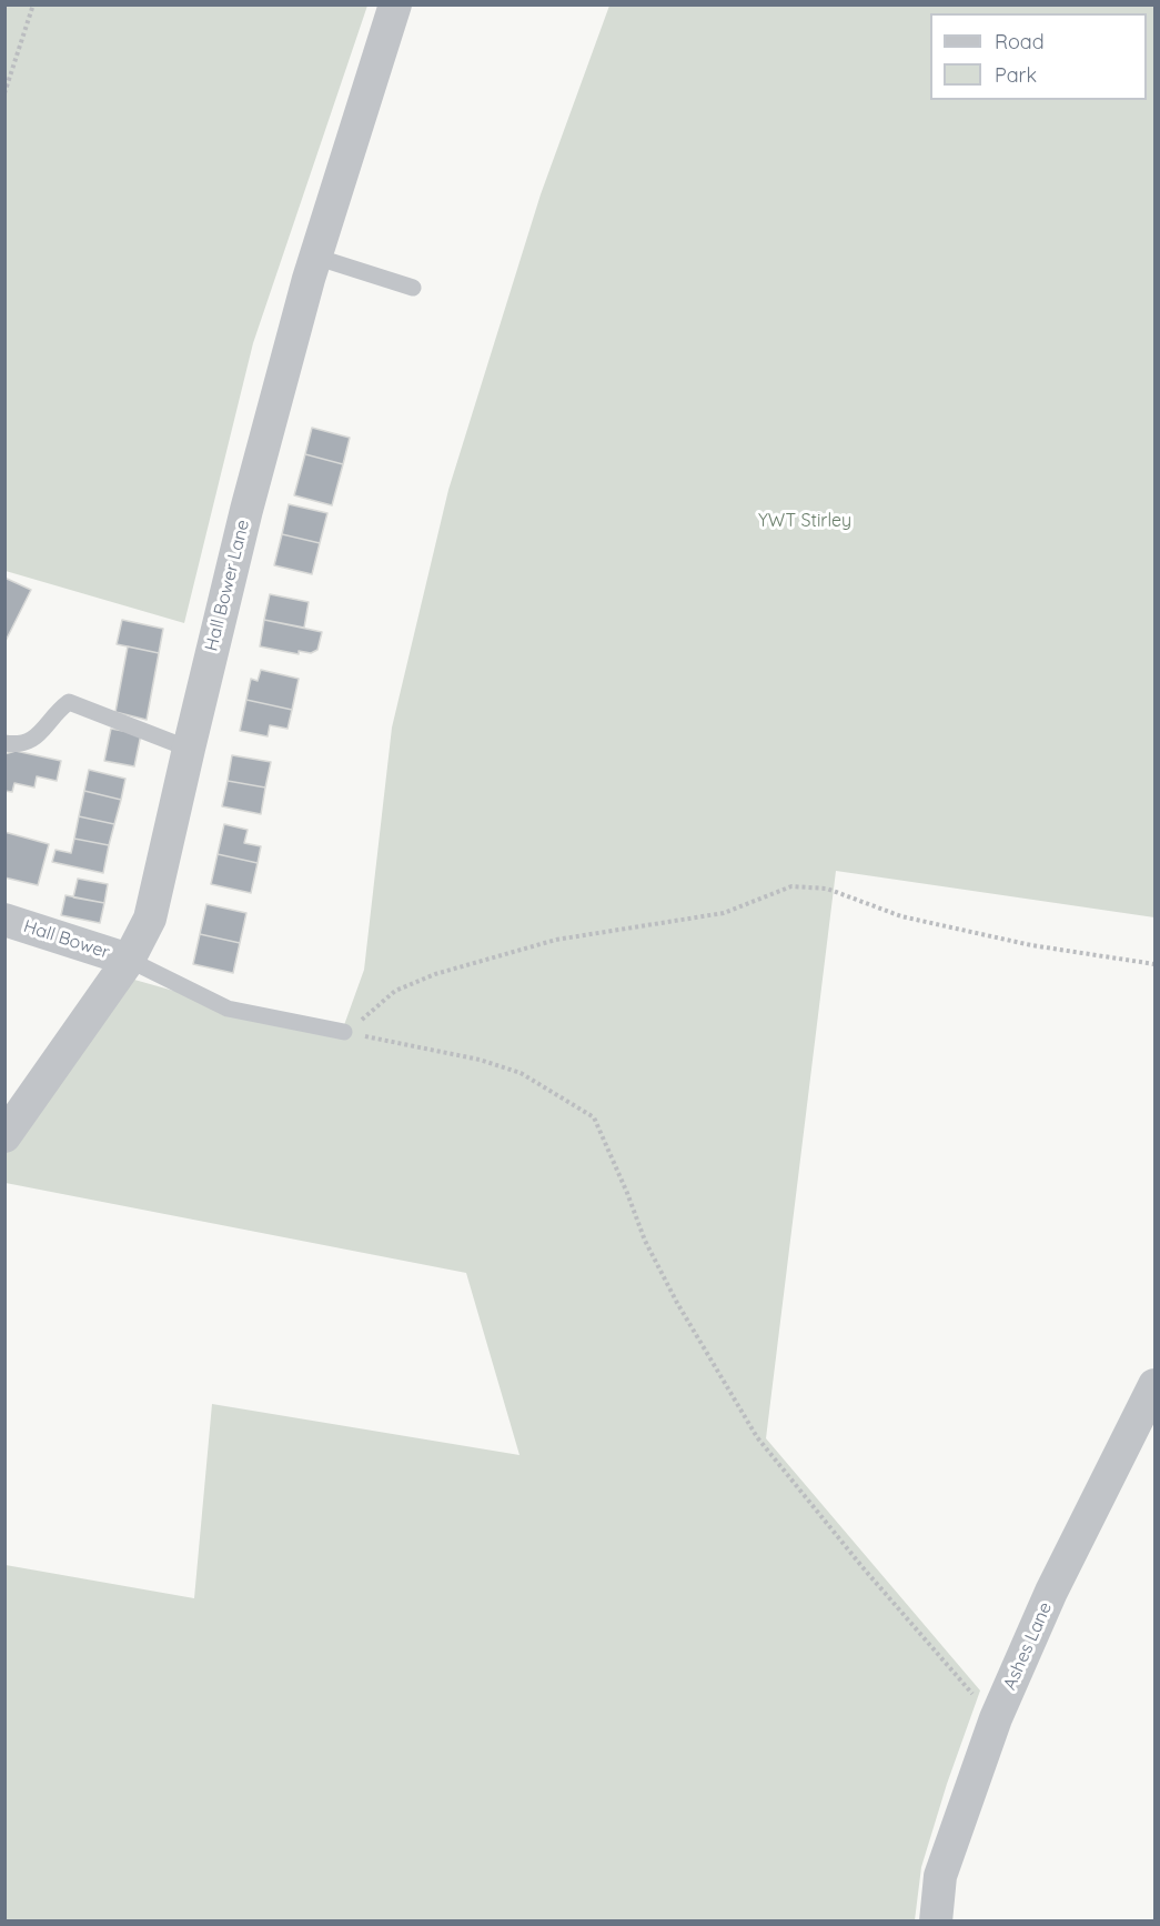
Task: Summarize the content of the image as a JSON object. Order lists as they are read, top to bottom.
{
  "streets": {
    "street": ["Hall Bower Lane", "Hall Bower", "Ashes Lane"]
  },
  "crossings": [
    ["Hall Bower Lane", "Hall Bower"]
  ],
  "parks": ["YWT Stirley"],
  "legend": ["Road", "Park"]
}
